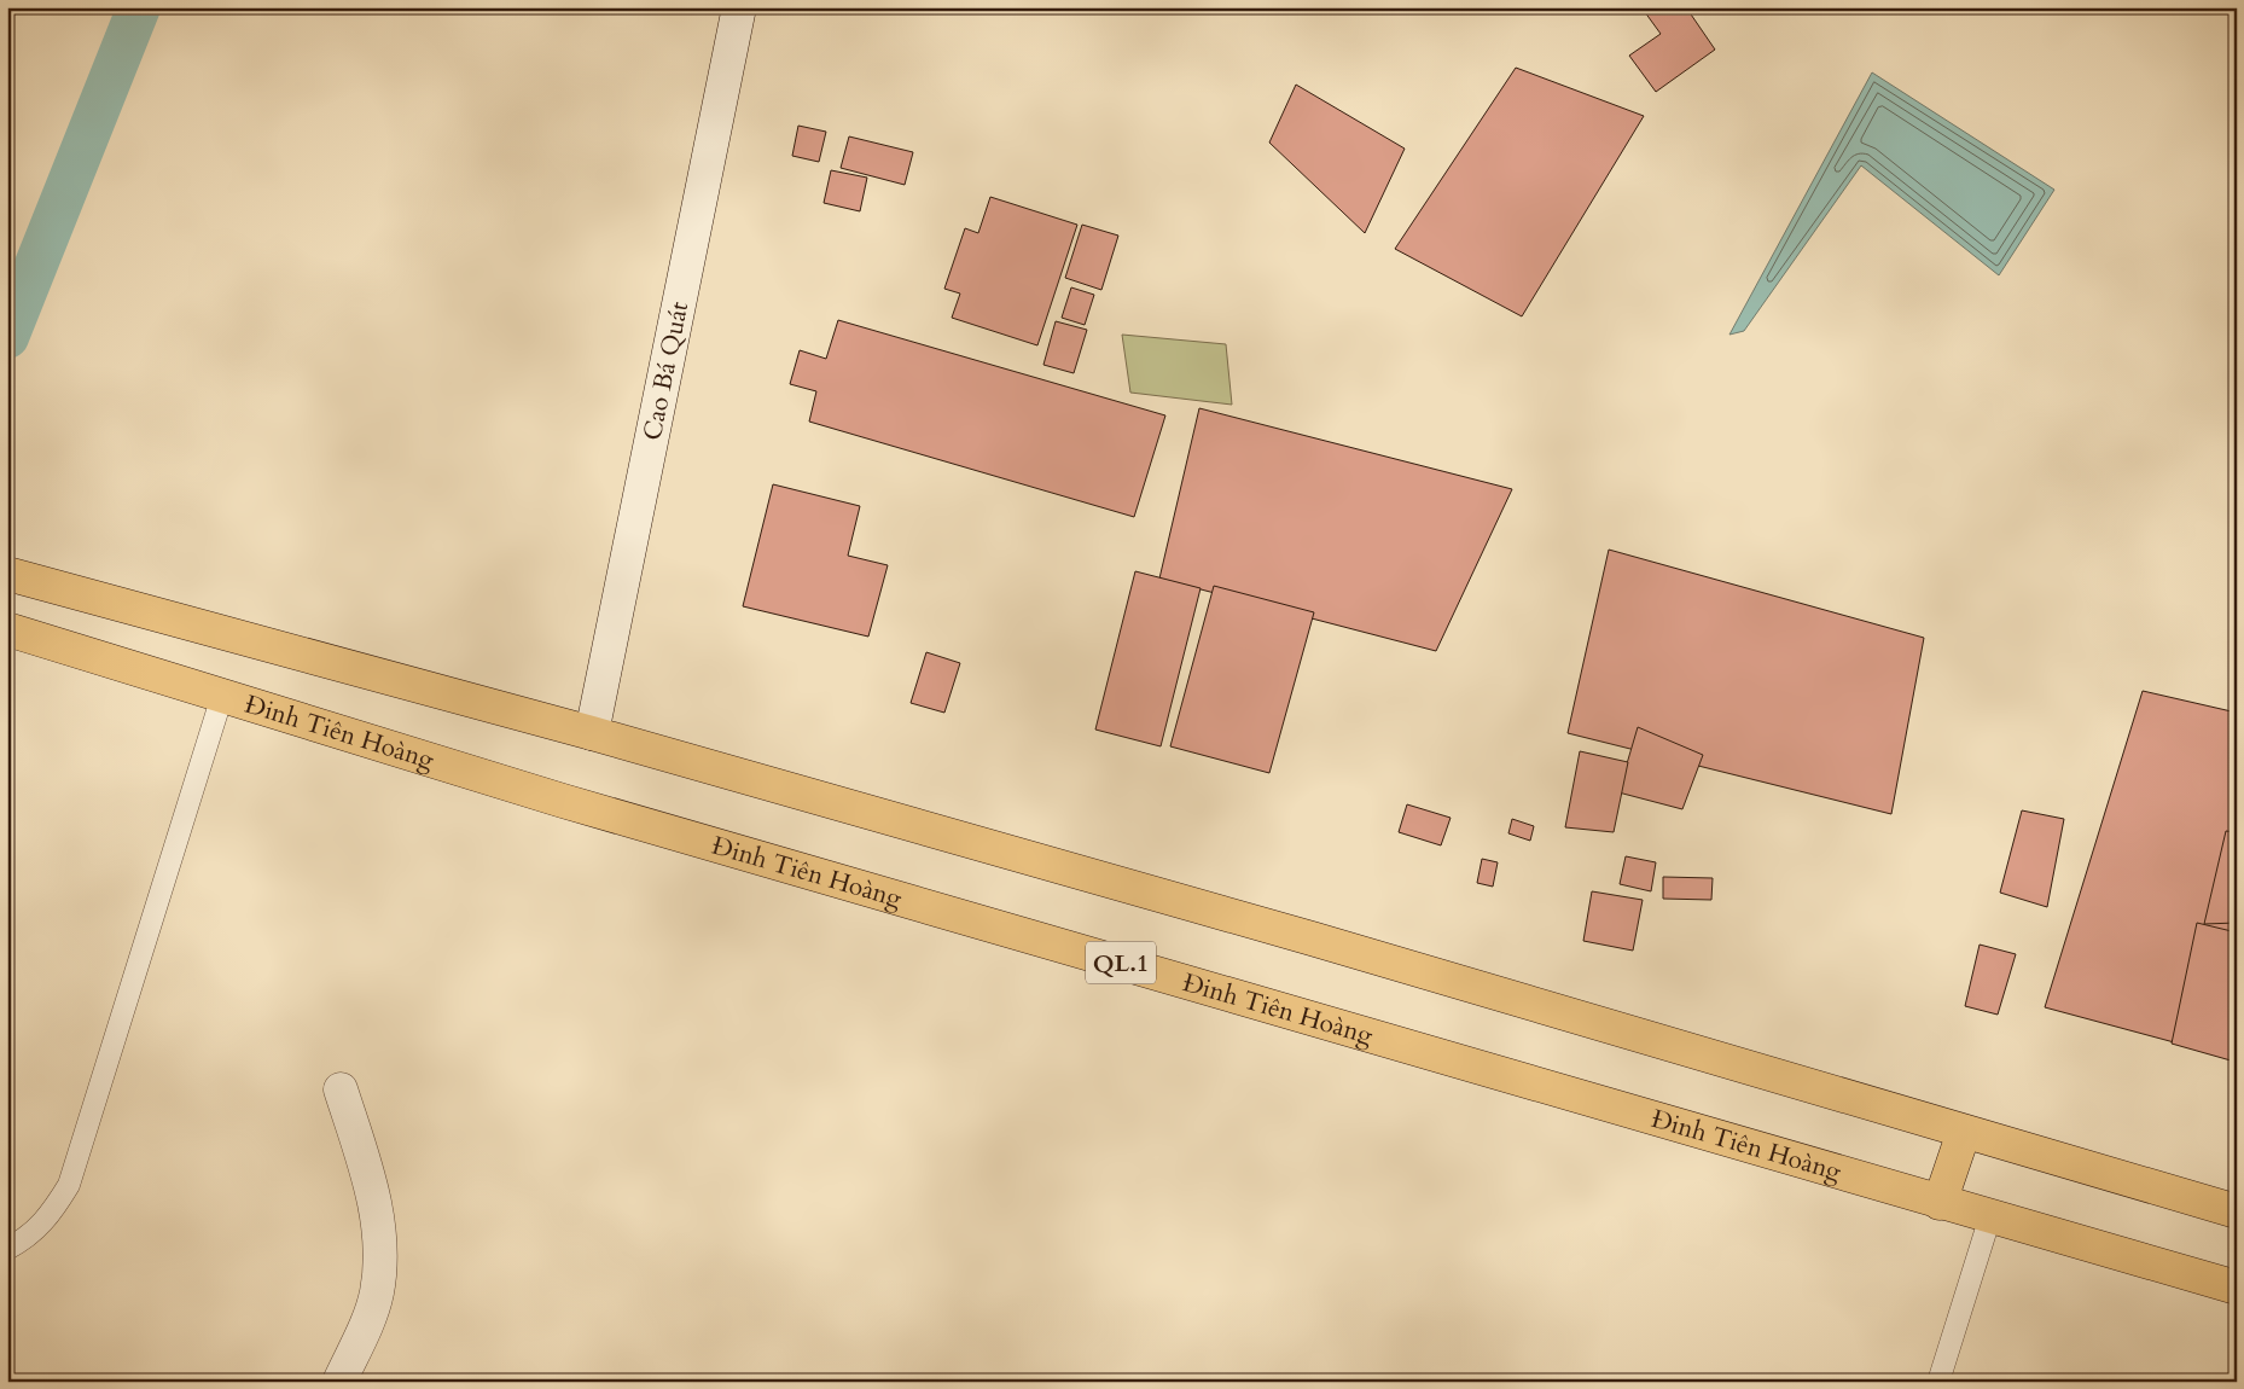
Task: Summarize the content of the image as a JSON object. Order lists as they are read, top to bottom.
{
  "streets": {
    "highway": ["Đinh Tiên Hoàng", "QL.1"],
    "street": ["Cao Bá Quát"]
  }
}
